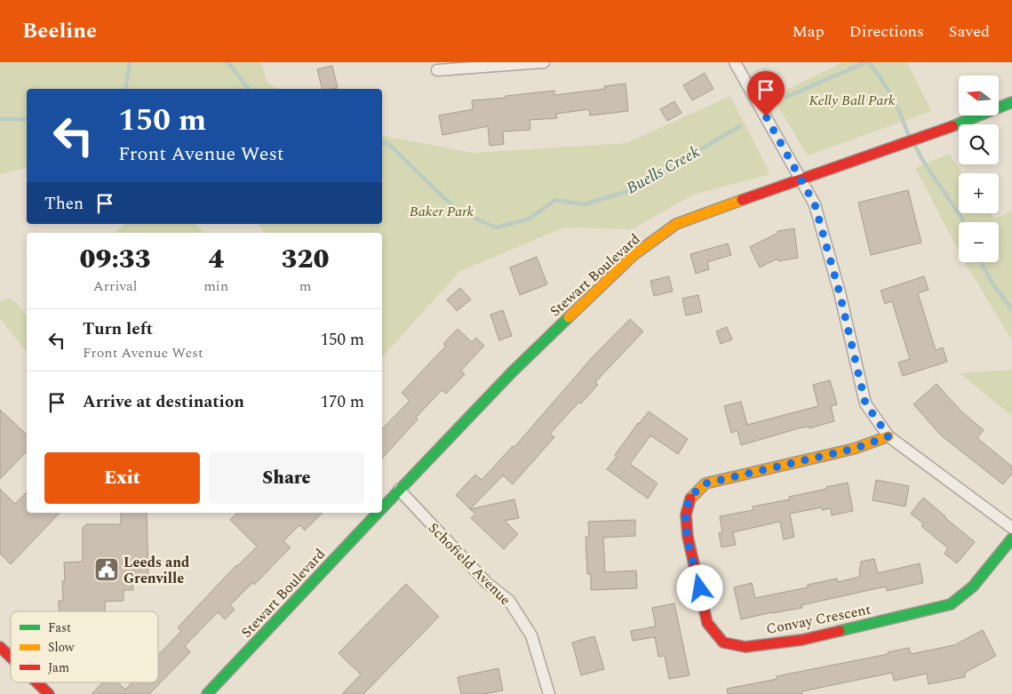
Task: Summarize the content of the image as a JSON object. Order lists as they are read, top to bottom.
{
  "streets": {
    "main road": ["Stewart Boulevard", "Convay Crescent"],
    "street": ["Schofield Avenue"]
  },
  "crossings": [
    ["Stewart Boulevard", "Schofield Avenue"]
  ],
  "water": ["Buells Creek"],
  "parks": ["Kelly Ball Park", "Baker Park"],
  "places": {
    "public building": ["Leeds and Grenville"]
  },
  "legend": ["Fast", "Slow", "Jam"],
  "north": "left",
  "page": {
    "header": "Beeline",
    "nav": ["Map", "Directions", "Saved"],
    "map_buttons": ["+", "−"],
    "turn": ["150 m", "Front Avenue West"],
    "then": "Then",
    "eta": [
      "09:33",
      "Arrival",
      "4",
      "min",
      "320",
      "m"
    ],
    "list": [
      {
        "name": "Turn left",
        "note": "Front Avenue West",
        "value": "150 m"
      },
      {
        "name": "Arrive at destination",
        "value": "170 m"
      }
    ],
    "buttons": ["Exit", "Share"]
  }
}
